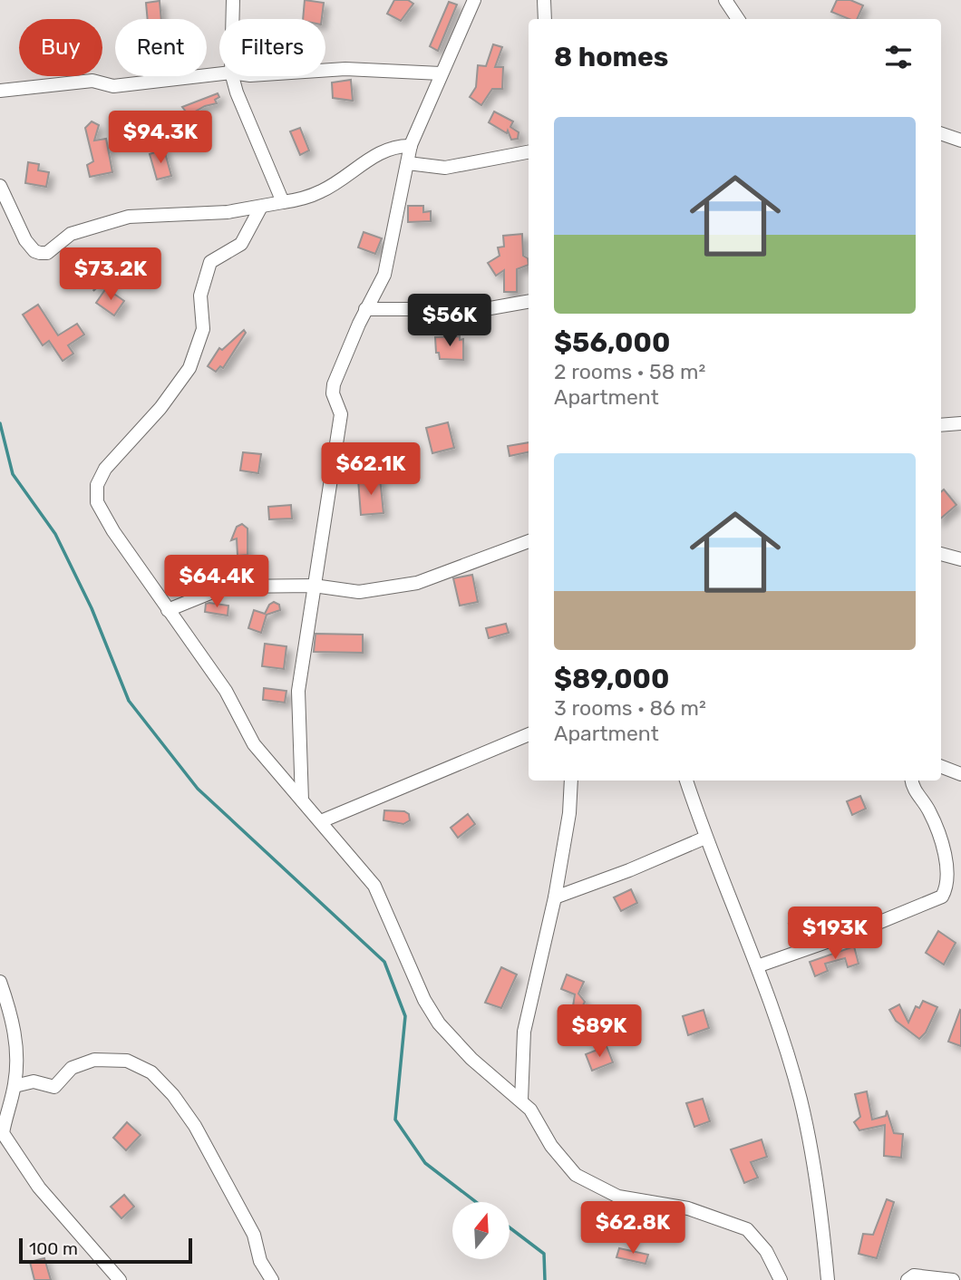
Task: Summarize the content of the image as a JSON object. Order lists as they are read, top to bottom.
{
  "scale_bar": "100 m",
  "north": "top",
  "page": {
    "chip": ["Buy", "Rent", "Filters"],
    "heading": "8 homes",
    "list": [
      {
        "name": "$56,000",
        "note": "2 rooms · 58 m² · Apartment"
      },
      {
        "name": "$89,000",
        "note": "3 rooms · 86 m² · Apartment"
      }
    ],
    "price": [
      "$94.3K",
      "$73.2K",
      "$56K",
      "$62.1K",
      "$64.4K",
      "$193K",
      "$89K",
      "$62.8K"
    ],
    "scale": "100 m"
  }
}
